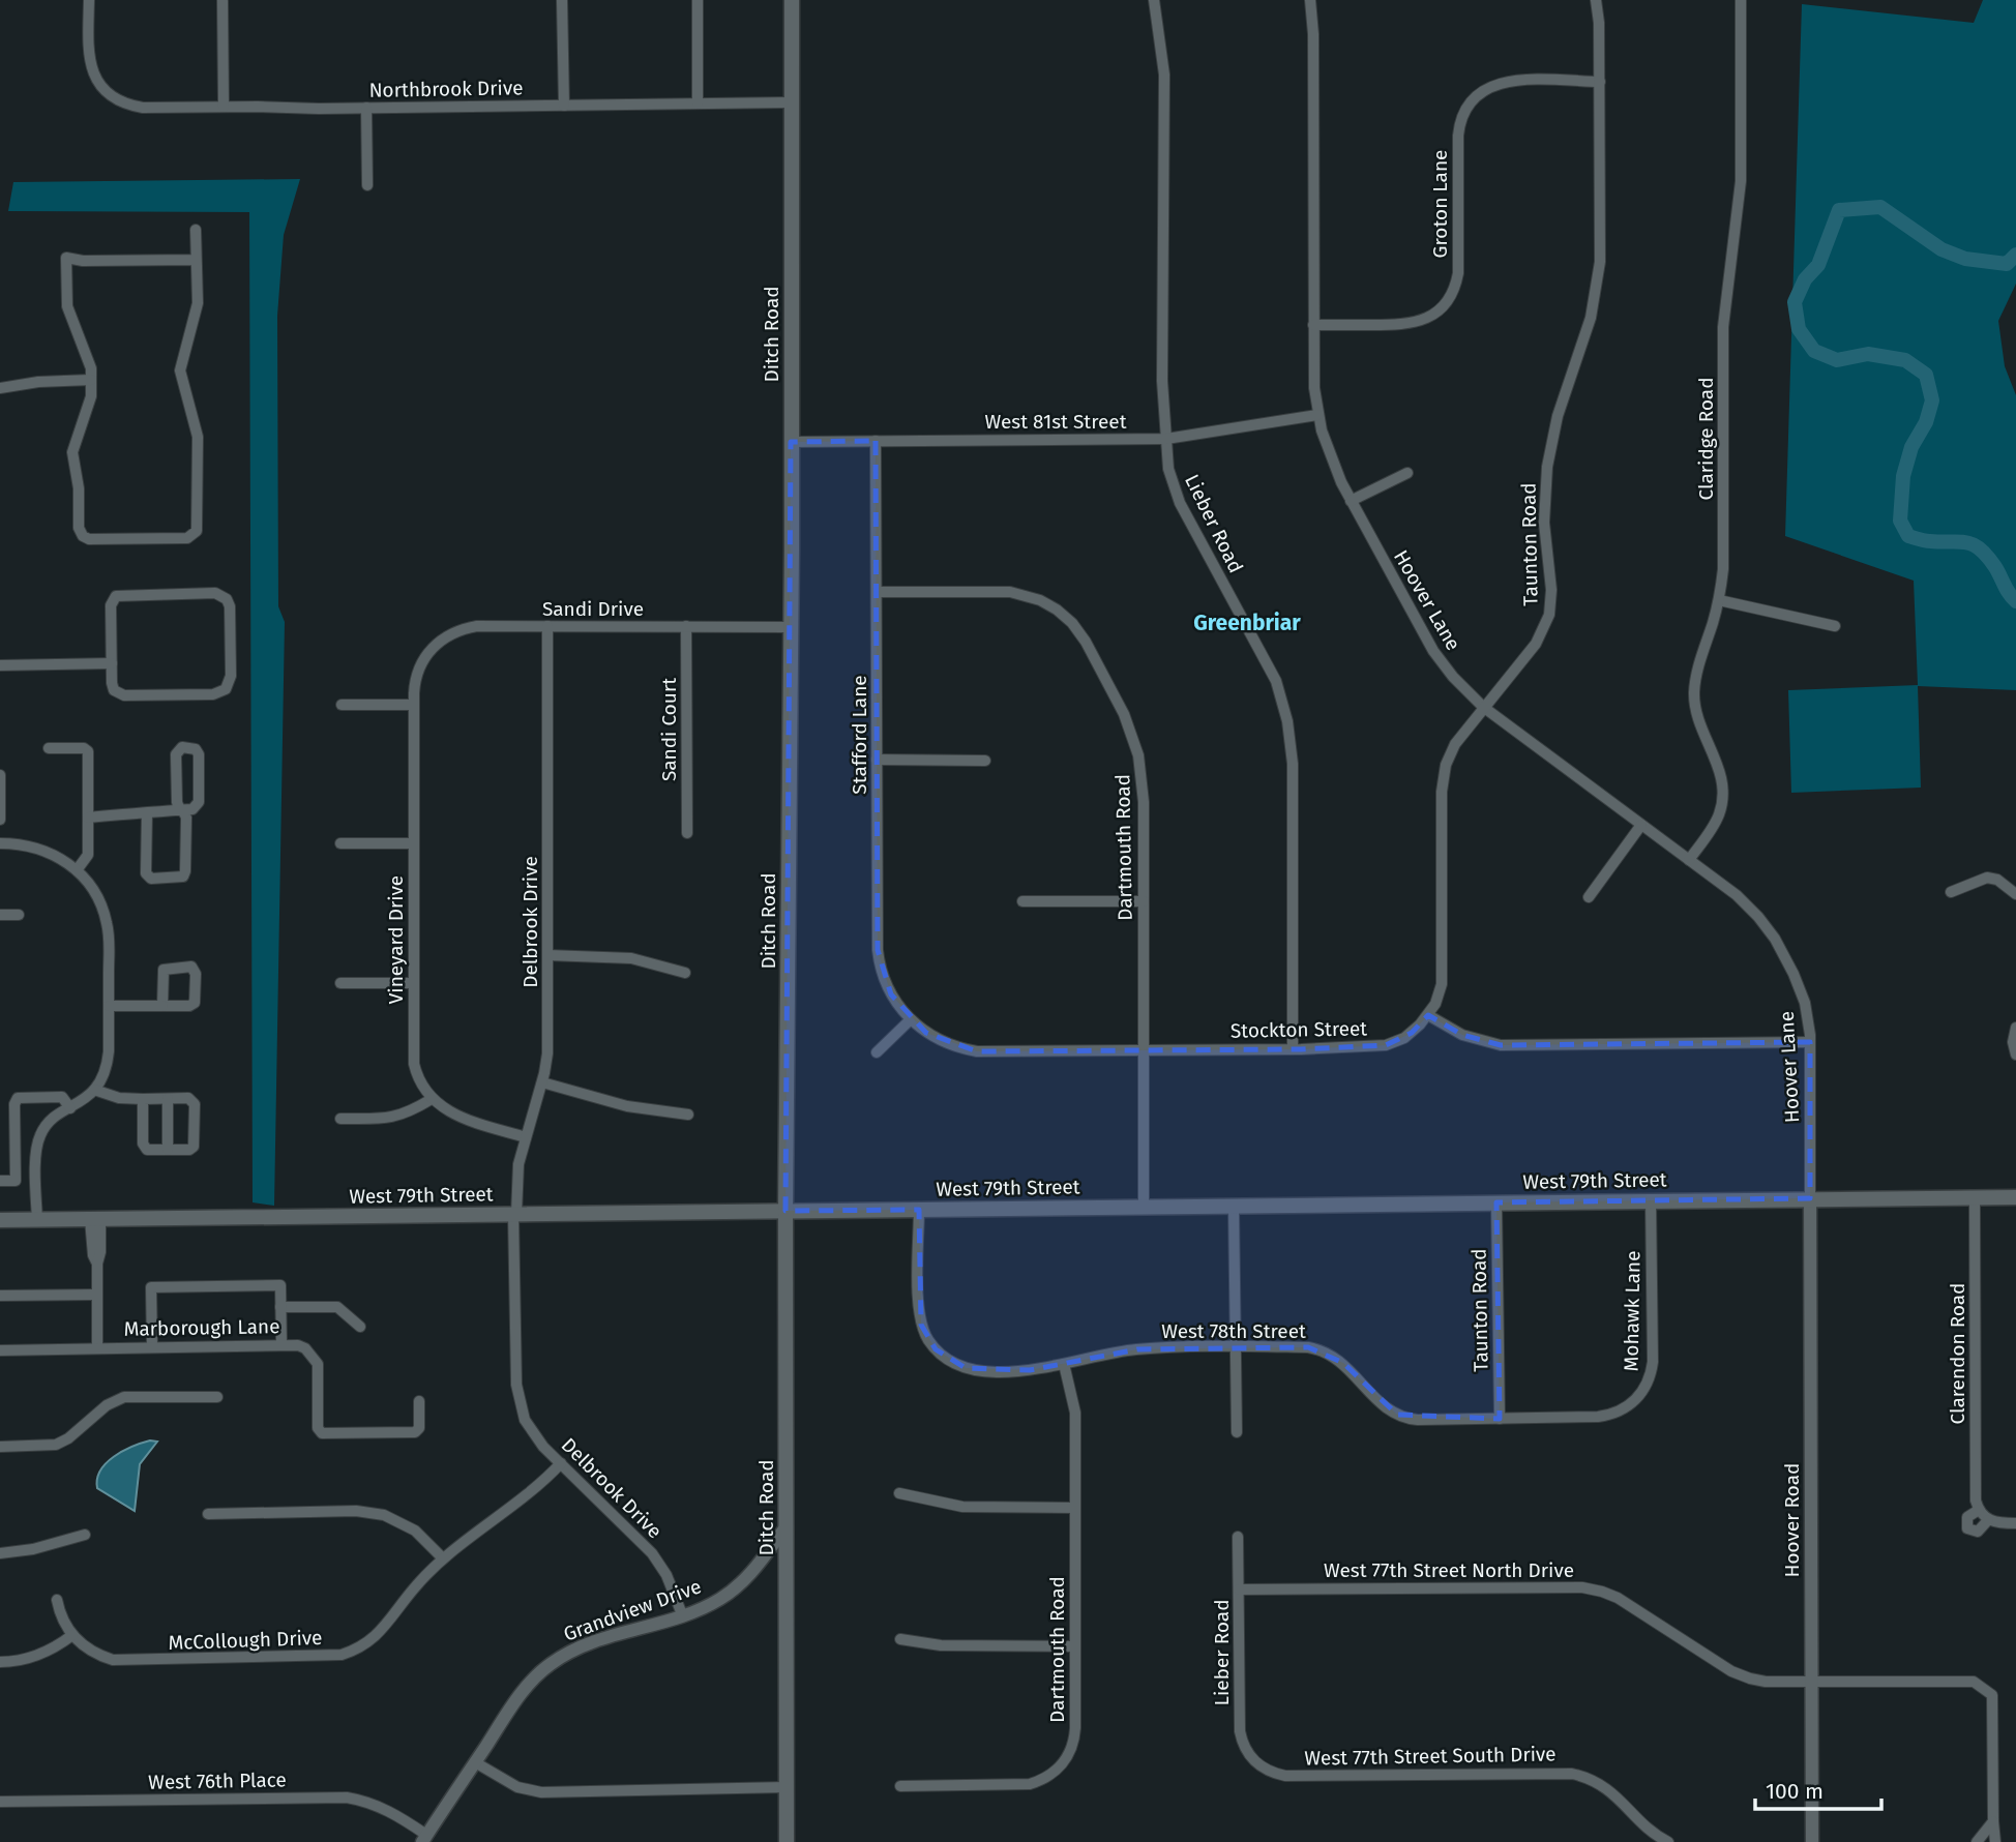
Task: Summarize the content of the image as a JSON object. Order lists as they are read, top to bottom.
{
  "streets": {
    "main road": ["Ditch Road", "West 79th Street"],
    "street": [
      "Northbrook Drive",
      "Groton Lane",
      "West 81st Street",
      "Claridge Road",
      "Lieber Road",
      "Taunton Road",
      "Hoover Lane",
      "Sandi Drive",
      "Sandi Court",
      "Stafford Lane",
      "Dartmouth Road",
      "Delbrook Drive",
      "Vineyard Drive",
      "Stockton Street",
      "Mohawk Lane",
      "Marborough Lane",
      "West 78th Street",
      "Clarendon Road",
      "Hoover Road",
      "West 77th Street North Drive",
      "Grandview Drive",
      "McCollough Drive",
      "West 77th Street South Drive",
      "West 76th Place"
    ]
  },
  "crossings": [
    ["Northbrook Drive", "Ditch Road"],
    ["Groton Lane", "Taunton Road"],
    ["Groton Lane", "Hoover Lane"],
    ["Ditch Road", "West 81st Street"],
    ["Ditch Road", "Sandi Drive"],
    ["Ditch Road", "West 79th Street"],
    ["Ditch Road", "Grandview Drive"],
    ["West 81st Street", "Lieber Road"],
    ["West 81st Street", "Hoover Lane"],
    ["West 81st Street", "Stafford Lane"],
    ["Claridge Road", "Hoover Lane"],
    ["Lieber Road", "Stockton Street"],
    ["Lieber Road", "West 77th Street North Drive"],
    ["Lieber Road", "West 77th Street South Drive"],
    ["Taunton Road", "Hoover Lane"],
    ["Taunton Road", "Stockton Street"],
    ["Taunton Road", "West 79th Street"],
    ["Taunton Road", "West 78th Street"],
    ["Hoover Lane", "West 79th Street"],
    ["Hoover Lane", "Hoover Road"],
    ["Sandi Drive", "Sandi Court"],
    ["Sandi Drive", "Delbrook Drive"],
    ["Sandi Drive", "Vineyard Drive"],
    ["Stafford Lane", "Dartmouth Road"],
    ["Stafford Lane", "Stockton Street"],
    ["Dartmouth Road", "Stockton Street"],
    ["Dartmouth Road", "West 79th Street"],
    ["Dartmouth Road", "West 78th Street"],
    ["Delbrook Drive", "West 79th Street"],
    ["Delbrook Drive", "Grandview Drive"],
    ["Delbrook Drive", "McCollough Drive"],
    ["West 79th Street", "Mohawk Lane"],
    ["West 79th Street", "West 78th Street"],
    ["West 79th Street", "Clarendon Road"],
    ["West 79th Street", "Hoover Road"],
    ["Mohawk Lane", "West 78th Street"],
    ["Hoover Road", "West 77th Street North Drive"],
    ["Grandview Drive", "West 76th Place"]
  ],
  "districts": ["Greenbriar"],
  "scale_bar": "100 m"
}
